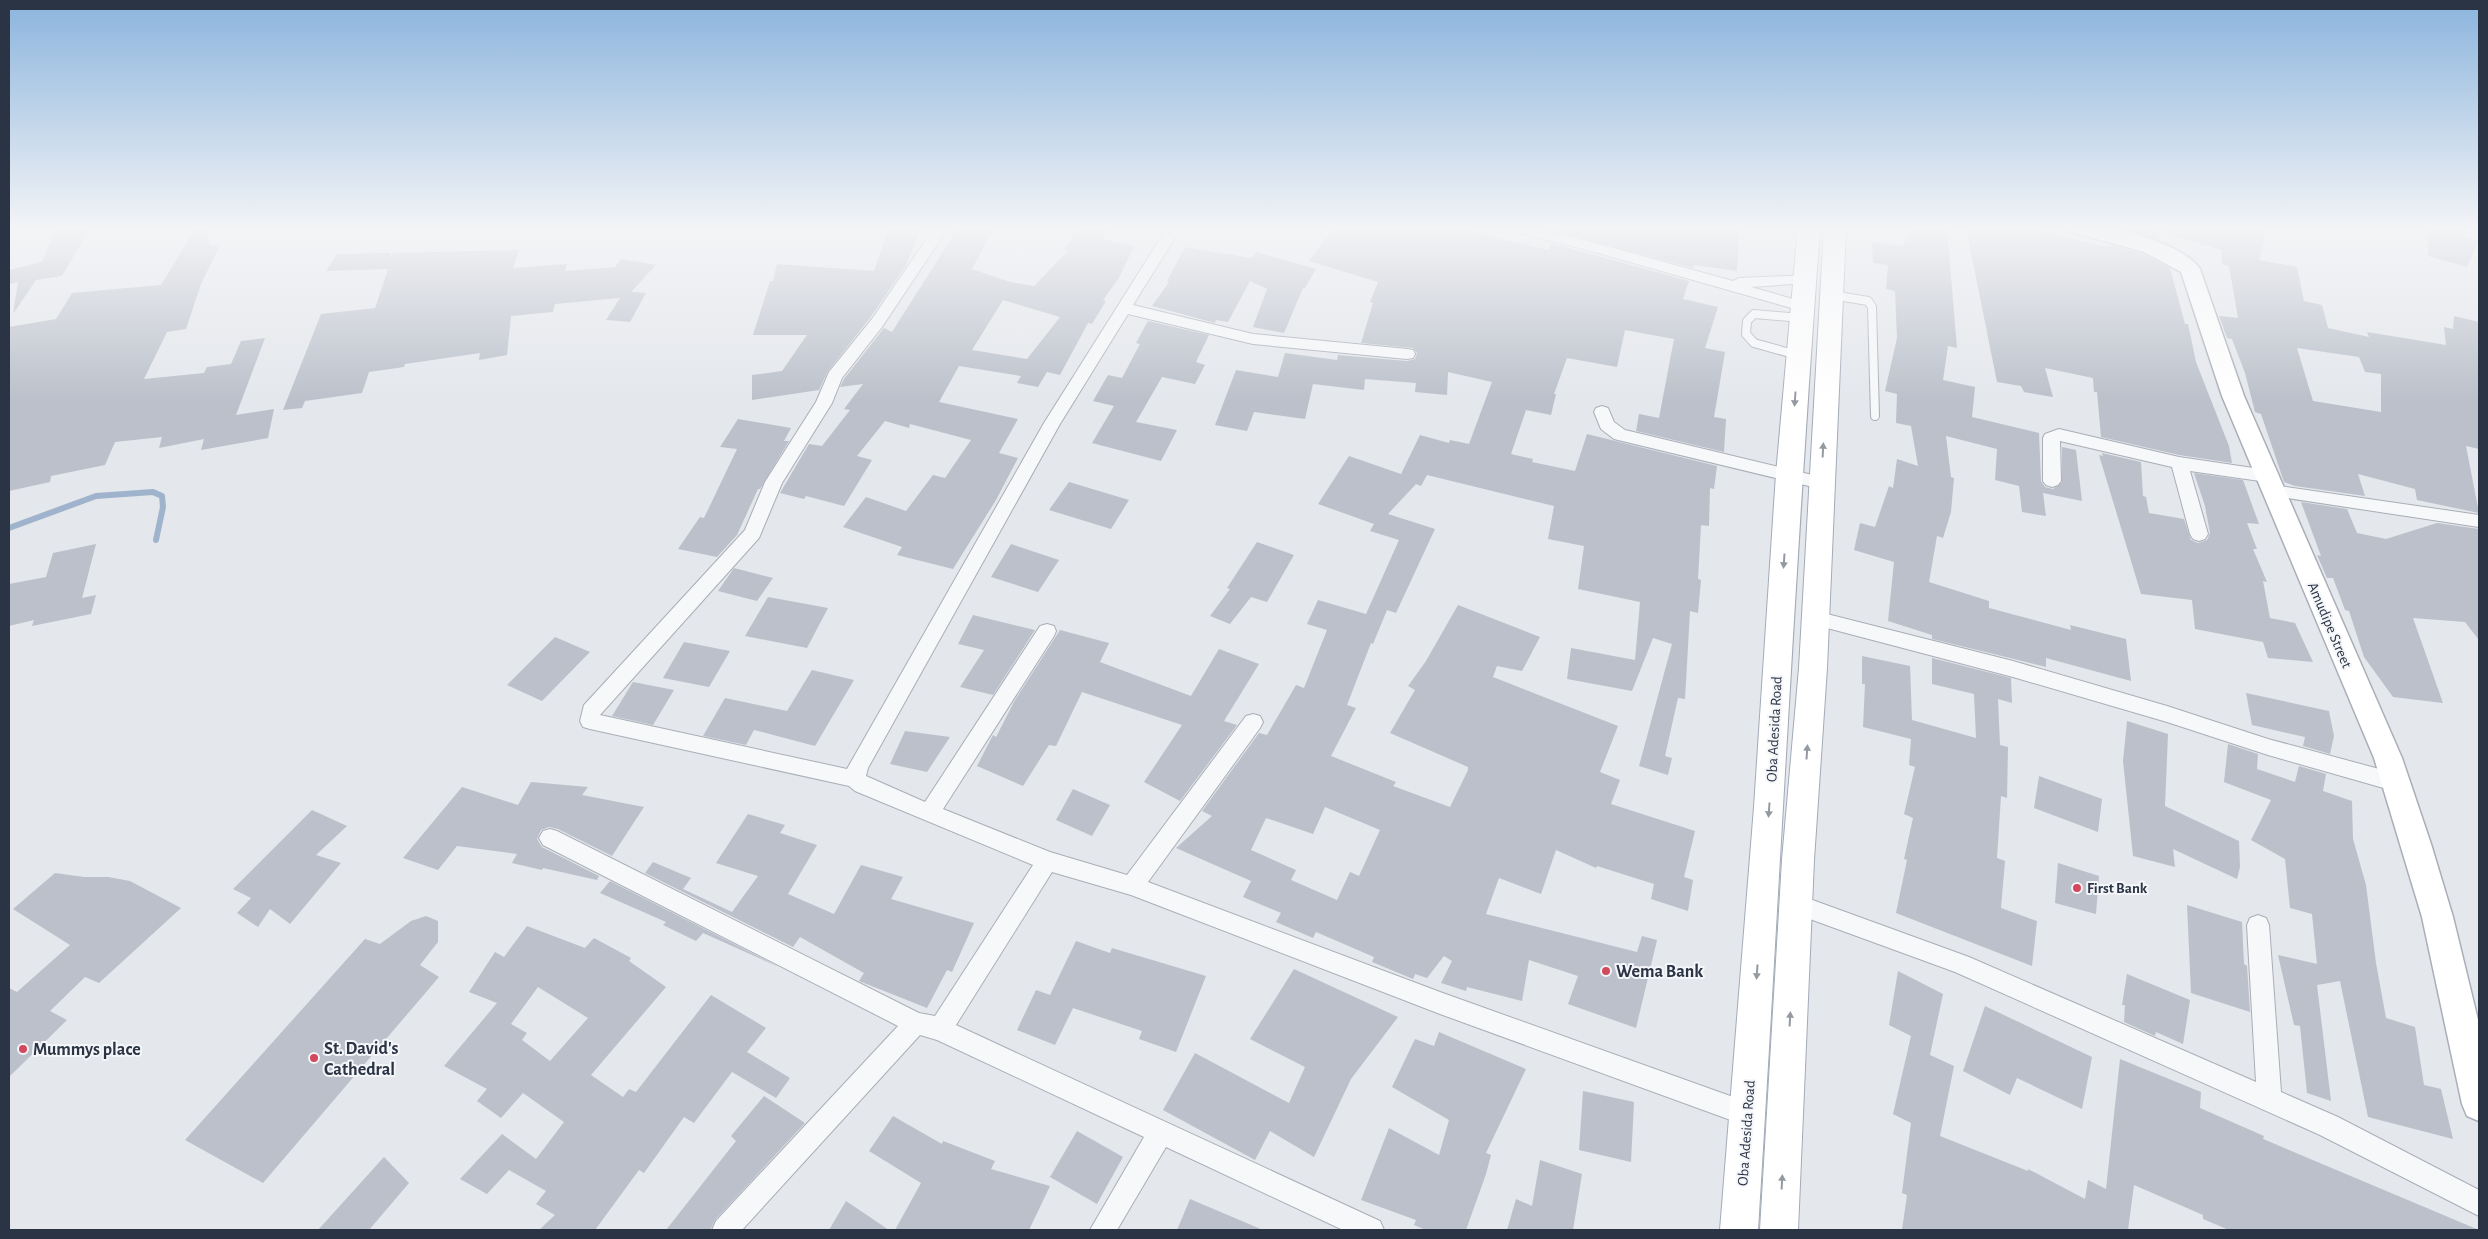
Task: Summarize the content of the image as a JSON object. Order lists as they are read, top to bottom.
{
  "streets": {
    "main road": ["Oba Adesida Road"],
    "street": ["Amudipe Street"]
  },
  "places": [
    "First Bank",
    "Wema Bank",
    "Mummys place",
    "St. David's Cathedral"
  ]
}
